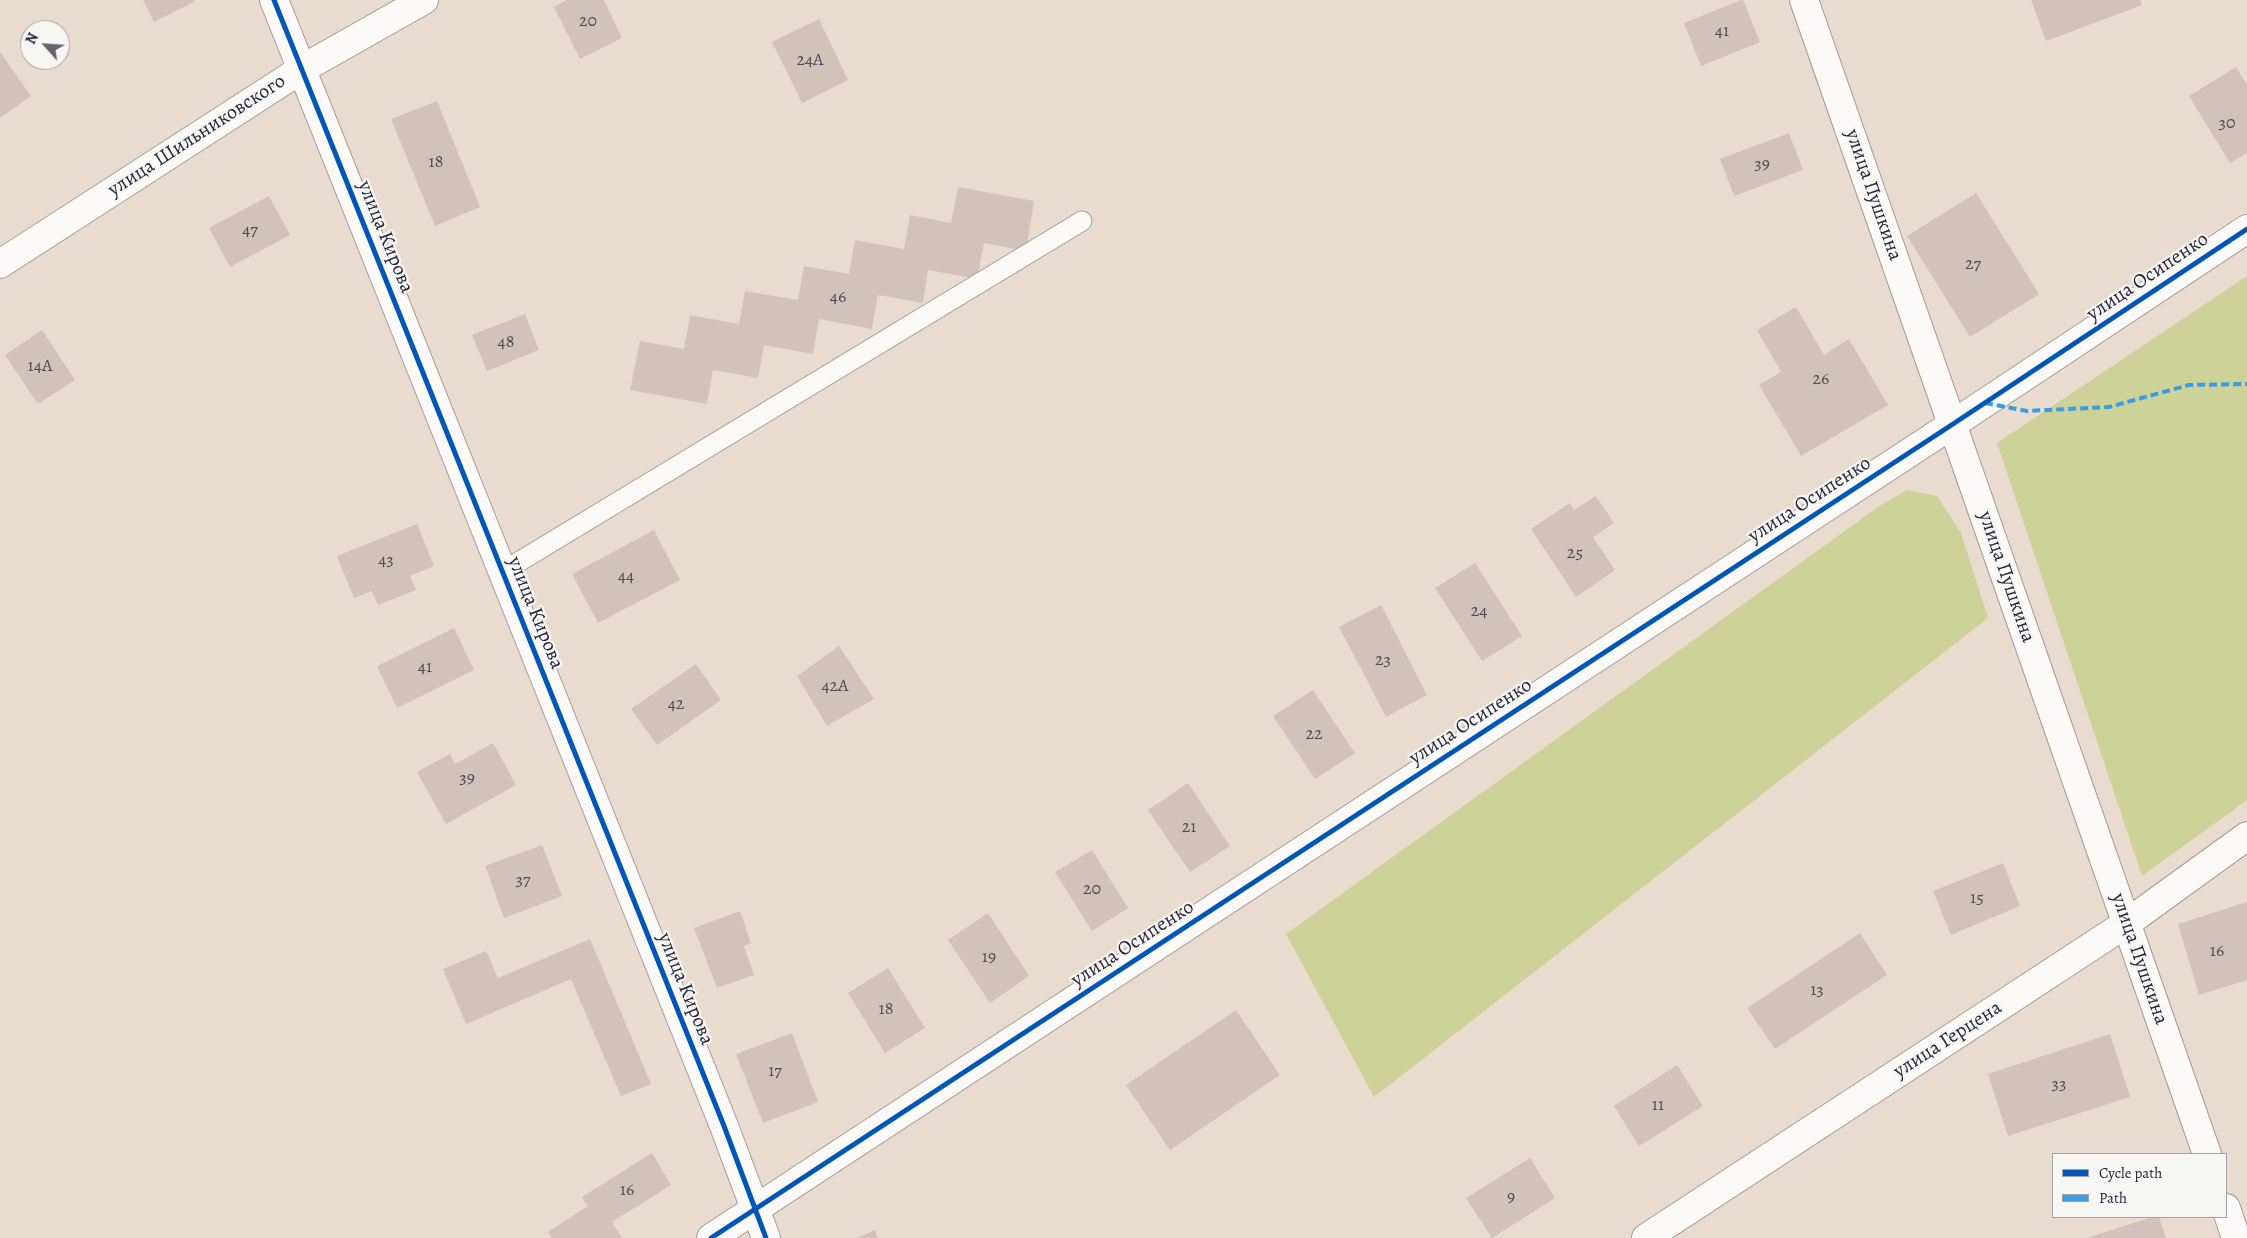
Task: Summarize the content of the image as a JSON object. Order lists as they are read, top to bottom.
{
  "streets": {
    "street": [
      "улица Шильниковского",
      "улица Пушкина",
      "улица Кирова",
      "улица Осипенко",
      "улица Герцена"
    ]
  },
  "crossings": [
    ["улица Шильниковского", "улица Кирова"],
    ["улица Пушкина", "улица Осипенко"],
    ["улица Пушкина", "улица Герцена"],
    ["улица Кирова", "улица Осипенко"]
  ],
  "house_numbers": [
    "20",
    "41",
    "24А",
    "30",
    "18",
    "39",
    "47",
    "27",
    "46",
    "48",
    "14А",
    "26",
    "25",
    "43",
    "44",
    "24",
    "23",
    "41",
    "42А",
    "42",
    "22",
    "39",
    "21",
    "37",
    "20",
    "15",
    "16",
    "19",
    "13",
    "18",
    "17",
    "33",
    "11",
    "16",
    "9"
  ],
  "legend": ["Cycle path", "Path"],
  "north": "top left"
}
